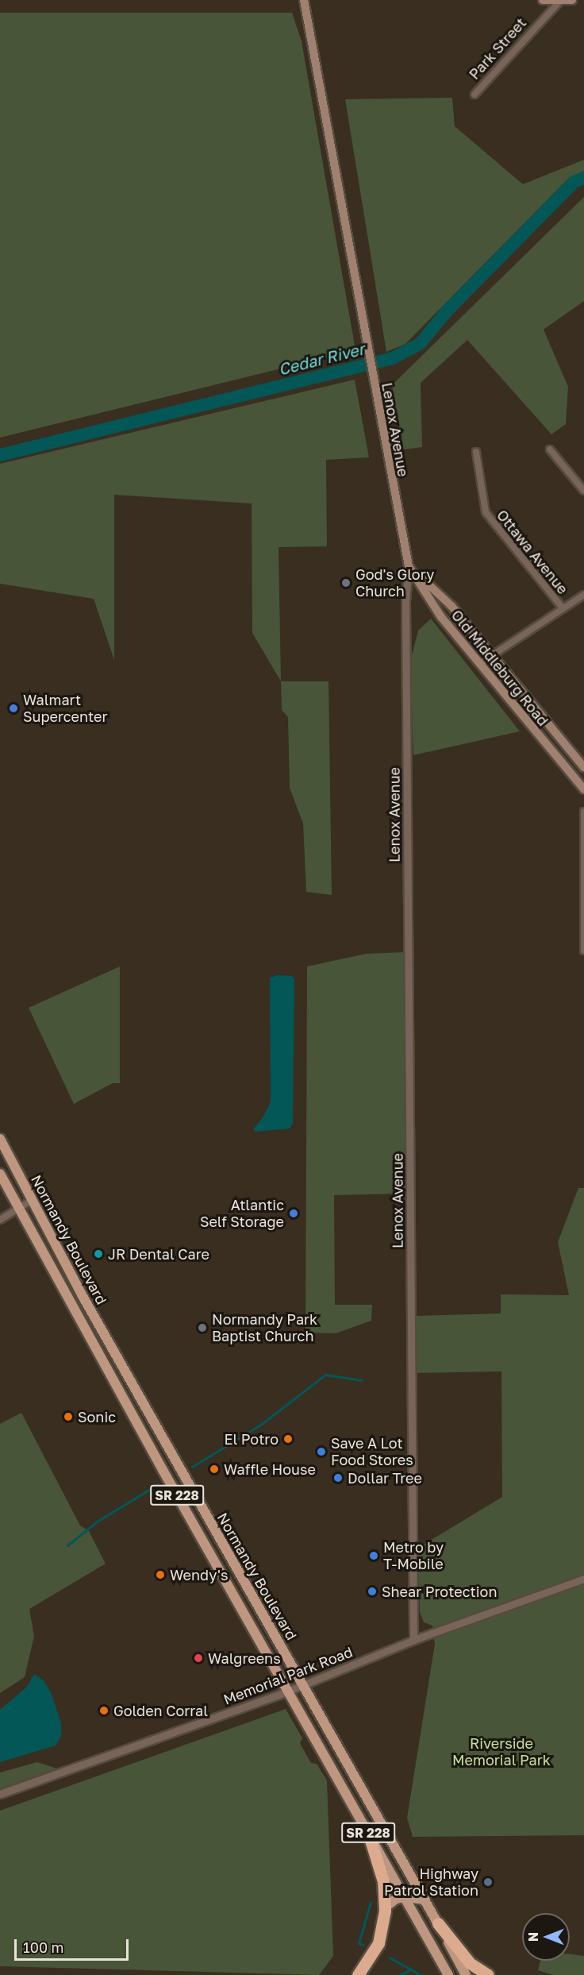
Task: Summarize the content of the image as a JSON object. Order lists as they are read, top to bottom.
{
  "streets": {
    "main road": [
      "Lenox Avenue",
      "Old Middleburg Road",
      "Normandy Boulevard",
      "SR 228"
    ],
    "street": ["Park Street", "Ottawa Avenue", "Memorial Park Road"]
  },
  "crossings": [
    ["Lenox Avenue", "Old Middleburg Road"],
    ["Lenox Avenue", "Memorial Park Road"],
    ["Normandy Boulevard", "Memorial Park Road"]
  ],
  "water": ["Cedar River"],
  "parks": ["Riverside Memorial Park"],
  "places": [
    "God's Glory Church",
    "Walmart Supercenter",
    "Atlantic Self Storage",
    "JR Dental Care",
    "Normandy Park Baptist Church",
    "Sonic",
    "El Potro",
    "Save A Lot Food Stores",
    "Waffle House",
    "Dollar Tree",
    "Metro by T-Mobile",
    "Wendy's",
    "Shear Protection",
    "Walgreens",
    "Golden Corral",
    "Highway Patrol Station"
  ],
  "scale_bar": "100 m",
  "north": "left"
}
